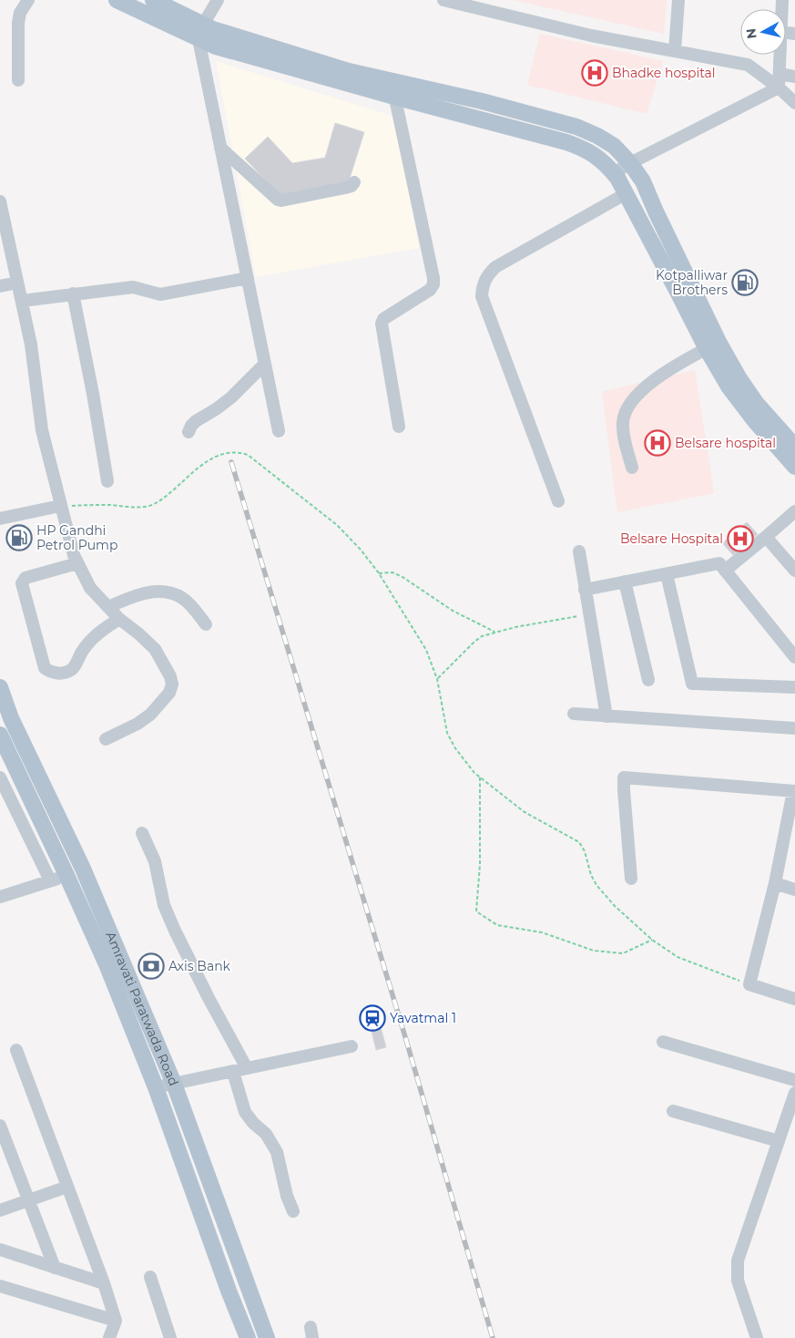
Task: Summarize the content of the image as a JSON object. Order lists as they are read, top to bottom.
{
  "streets": {
    "main road": ["Amravati Paratwada Road"]
  },
  "places": {
    "hospital": ["Bhadke hospital", "Belsare hospital", "Belsare Hospital"],
    "fuel station": ["Kotpalliwar Brothers", "HP Gandhi Petrol Pump"],
    "bank": ["Axis Bank"],
    "station": ["Yavatmal 1"]
  },
  "north": "left"
}
